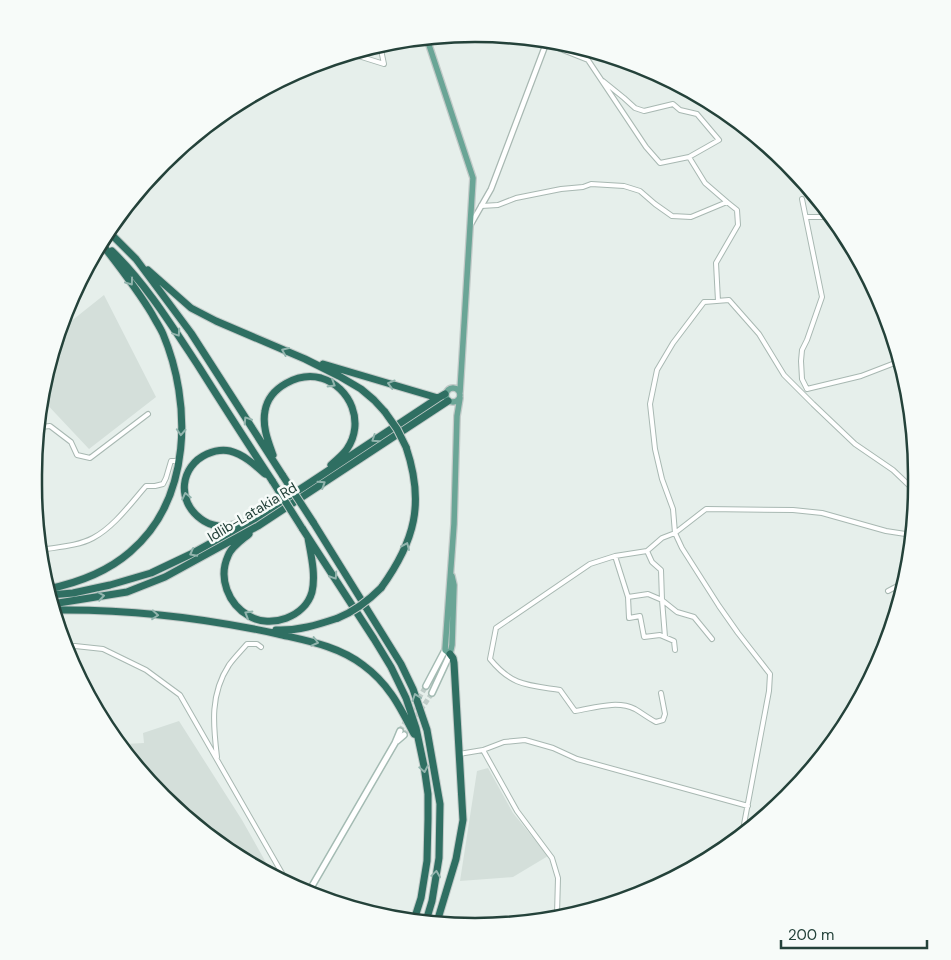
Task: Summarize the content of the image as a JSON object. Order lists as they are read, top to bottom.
{
  "streets": {
    "highway": ["Idlib-Latakia Rd"]
  },
  "scale_bar": "200 m"
}
